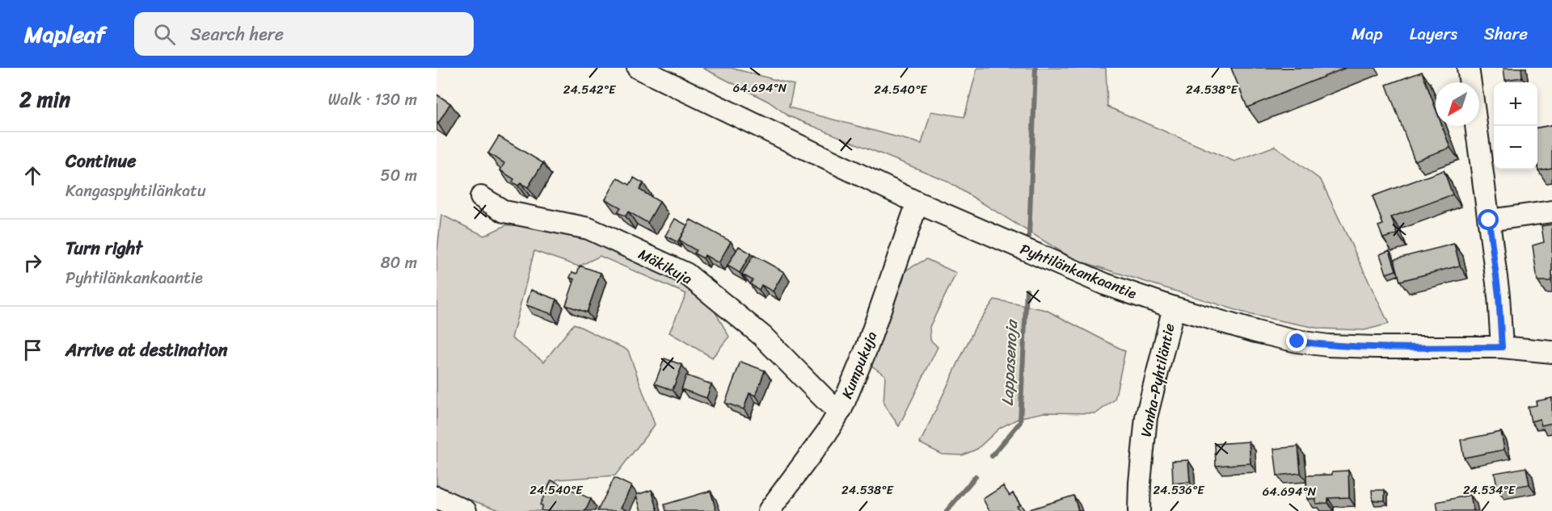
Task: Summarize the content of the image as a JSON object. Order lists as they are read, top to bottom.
{
  "streets": {
    "street": [
      "Mäkikuja",
      "Pyhtilänkankaantie",
      "Kumpukuja",
      "Vanha-Pyhtiläntie"
    ]
  },
  "crossings": [
    ["Mäkikuja", "Kumpukuja"],
    ["Pyhtilänkankaantie", "Kumpukuja"],
    ["Pyhtilänkankaantie", "Vanha-Pyhtiläntie"]
  ],
  "water": ["Lappasenoja"],
  "north": "bottom left",
  "page": {
    "header": "Mapleaf",
    "search": "Search here",
    "nav": ["Map", "Layers", "Share"],
    "heading": ["2 min", "Walk · 130 m"],
    "map_buttons": ["+", "−"],
    "list": [
      ["Continue", "Kangaspyhtilänkatu", "50 m"],
      ["Turn right", "Pyhtilänkankaantie", "80 m"],
      "Arrive at destination"
    ]
  },
  "coordinates": [
    "64.694°N",
    "24.542°E",
    "24.540°E",
    "24.538°E",
    "24.536°E",
    "24.534°E"
  ]
}
